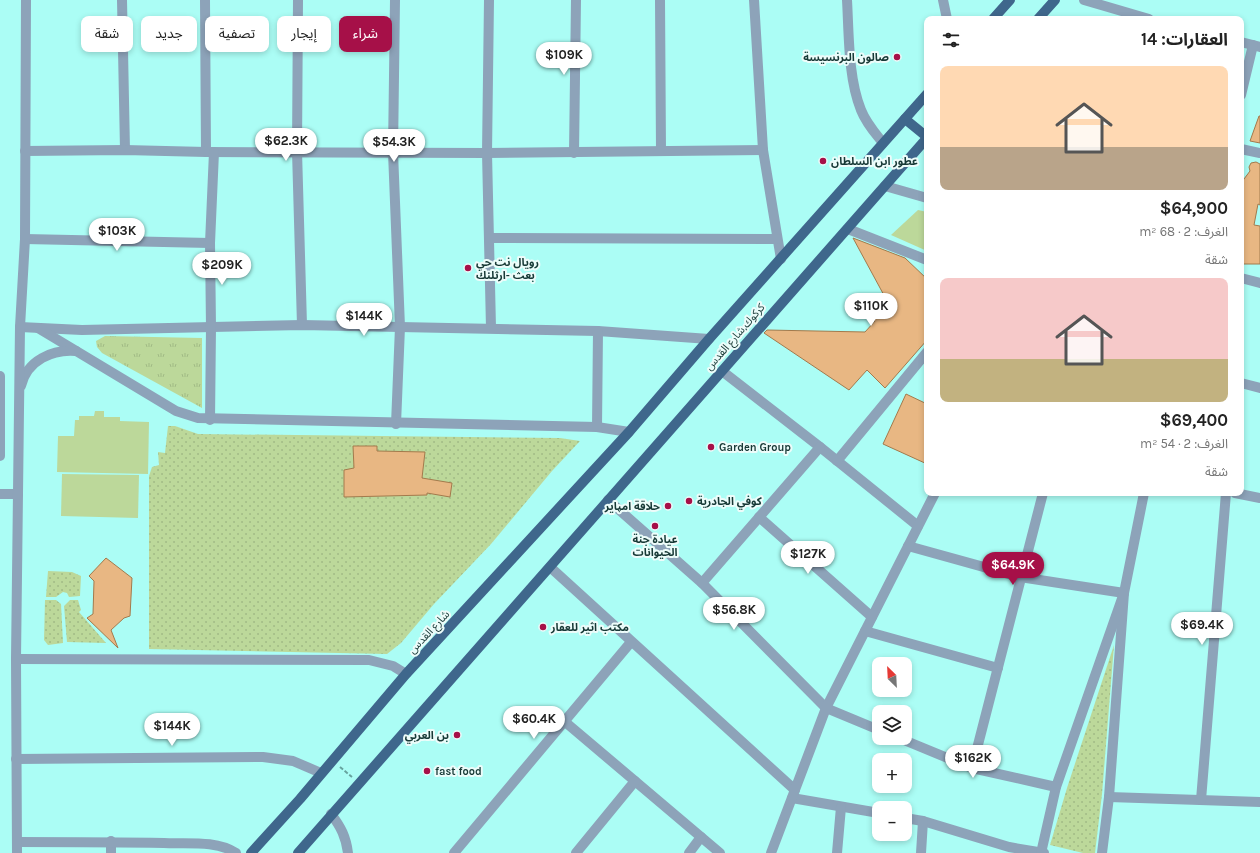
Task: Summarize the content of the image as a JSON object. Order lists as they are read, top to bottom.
{
  "streets": {
    "main road": ["كركوك,شارع القدس", "شارع القدس"]
  },
  "crossings": [
    ["كركوك,شارع القدس", "شارع القدس"]
  ],
  "places": [
    "صالون البرنسيسة",
    "عطور ابن السلطان",
    "رويال نت حي بعث -ارثلنك",
    "Garden Group",
    "كوفي الجادرية",
    "حلاقة امپاير",
    "عيادة جنة الحيوانات",
    "مكتب اثير للعقار",
    "بن العربي",
    "fast food"
  ],
  "north": "top left",
  "page": {
    "chip": [
      "شراء",
      "إيجار",
      "تصفية",
      "جديد",
      "شقة"
    ],
    "heading": "العقارات: 14",
    "price": [
      "$109K",
      "$62.3K",
      "$54.3K",
      "$103K",
      "$209K",
      "$110K",
      "$144K",
      "$127K",
      "$64.9K",
      "$56.8K",
      "$69.4K",
      "$60.4K",
      "$144K",
      "$162K"
    ],
    "list": [
      {
        "name": "$64,900",
        "note": "الغرف: 2 · 68 m² · شقة"
      },
      {
        "name": "$69,400",
        "note": "الغرف: 2 · 54 m² · شقة"
      }
    ],
    "map_buttons": ["+", "−"]
  }
}
